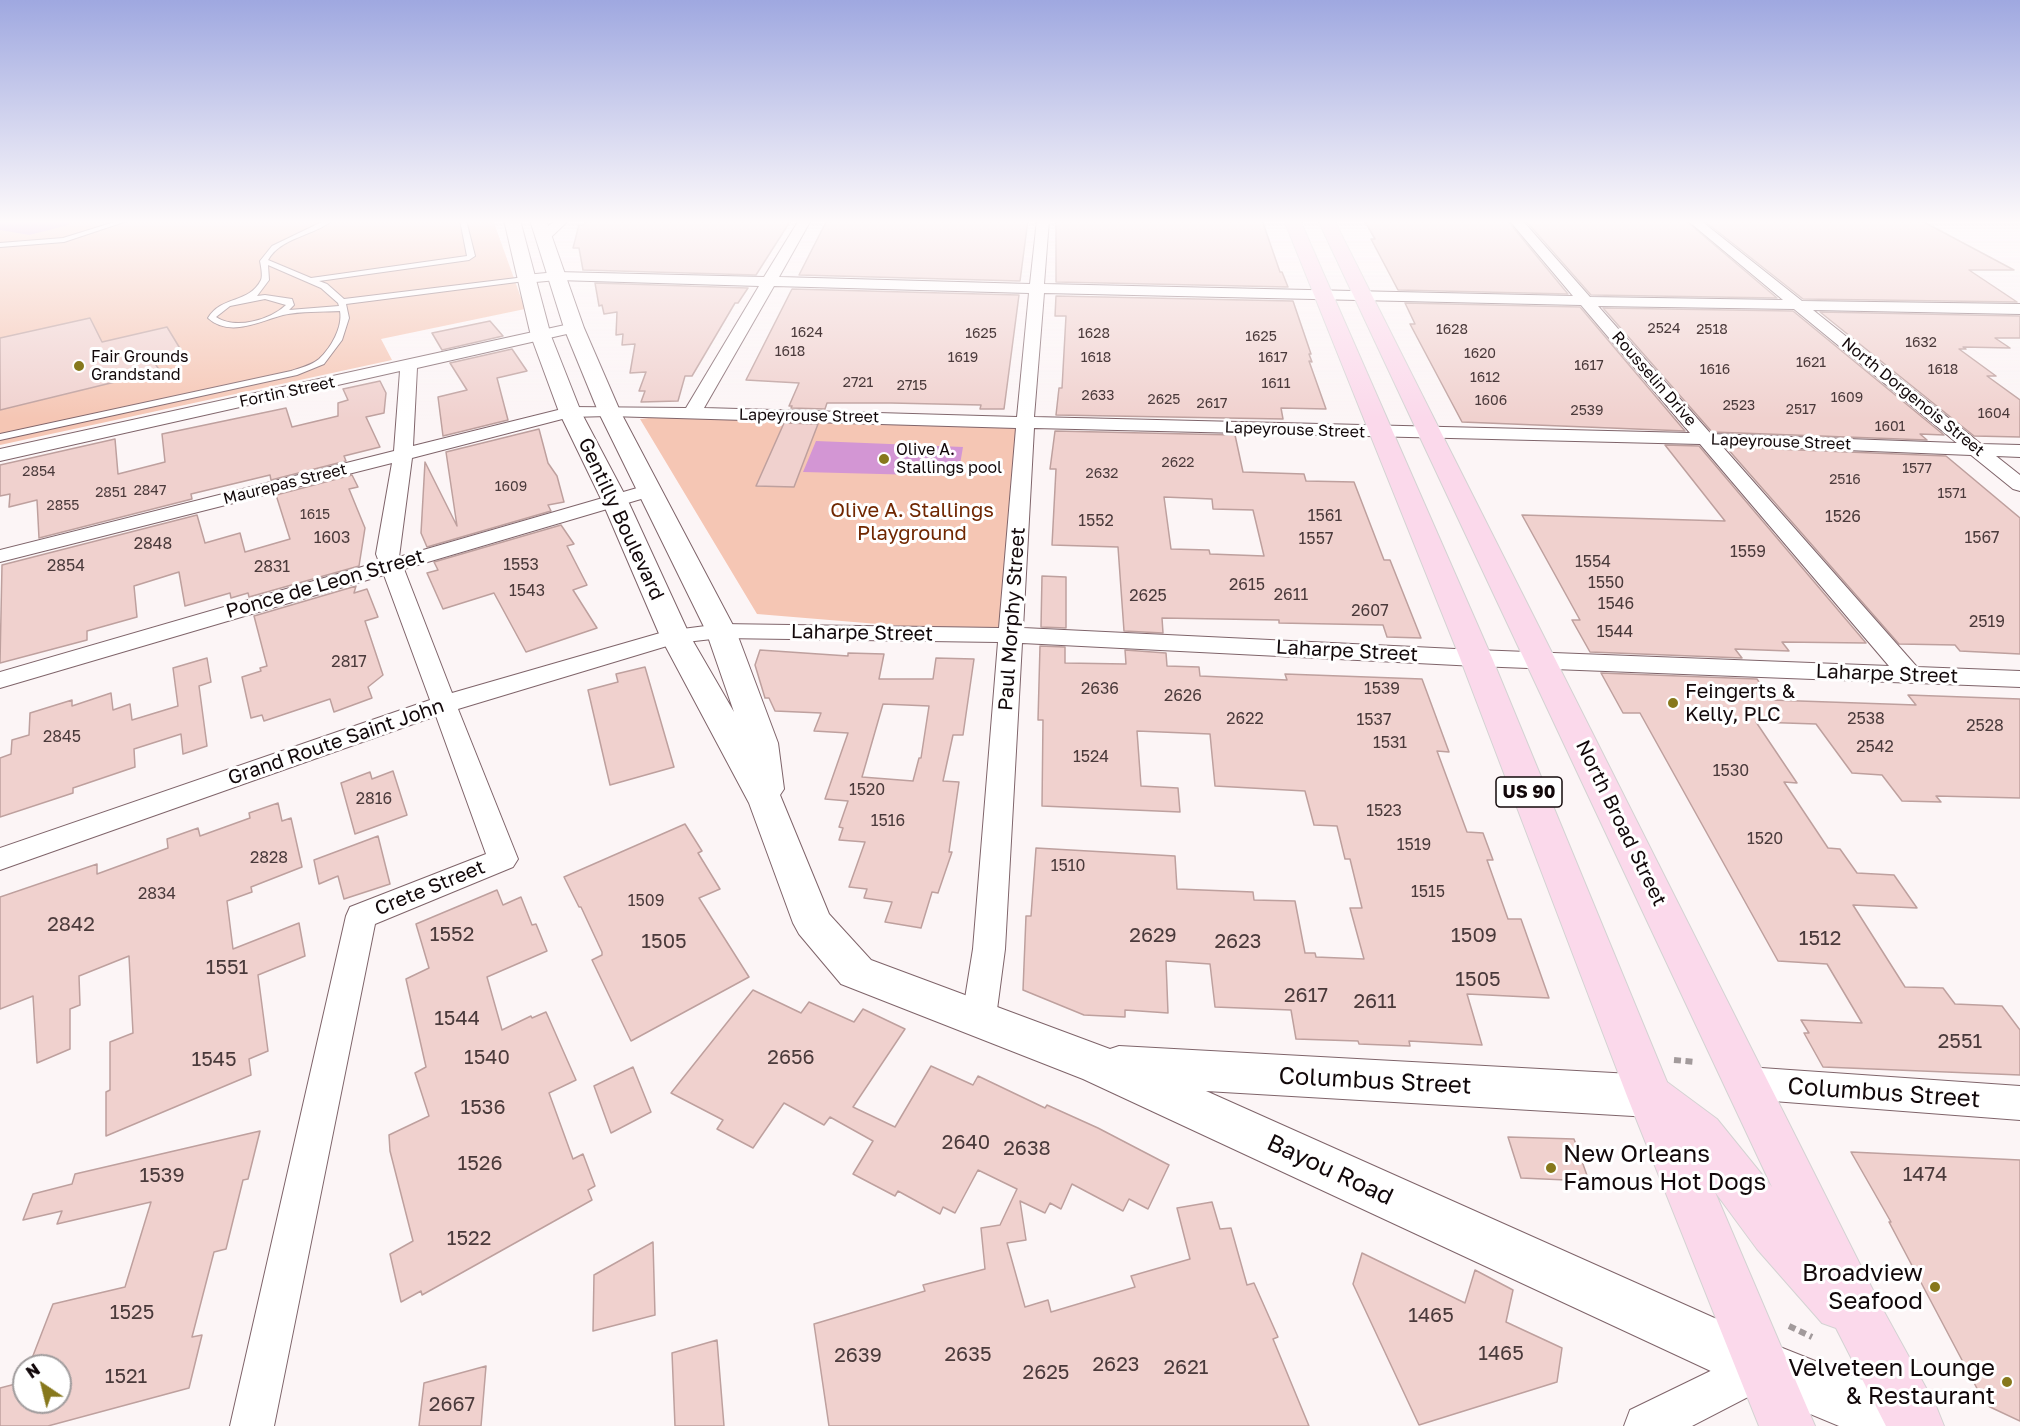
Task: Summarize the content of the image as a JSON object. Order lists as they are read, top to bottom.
{
  "streets": {
    "main road": [
      "Gentilly Boulevard",
      "US 90",
      "North Broad Street",
      "Columbus Street",
      "Bayou Road"
    ],
    "street": [
      "Rousselin Drive",
      "Fortin Street",
      "North Dorgenois Street",
      "Lapeyrouse Street",
      "Maurepas Street",
      "Ponce de Leon Street",
      "Paul Morphy Street",
      "Laharpe Street",
      "Grand Route Saint John",
      "Crete Street"
    ]
  },
  "crossings": [
    ["Rousselin Drive", "Lapeyrouse Street"],
    ["Rousselin Drive", "Laharpe Street"],
    ["Fortin Street", "Gentilly Boulevard"],
    ["Fortin Street", "Crete Street"],
    ["North Dorgenois Street", "Lapeyrouse Street"],
    ["Lapeyrouse Street", "Maurepas Street"],
    ["Lapeyrouse Street", "Gentilly Boulevard"],
    ["Lapeyrouse Street", "Paul Morphy Street"],
    ["Lapeyrouse Street", "US 90"],
    ["Lapeyrouse Street", "North Broad Street"],
    ["Maurepas Street", "Gentilly Boulevard"],
    ["Maurepas Street", "Crete Street"],
    ["Gentilly Boulevard", "Ponce de Leon Street"],
    ["Gentilly Boulevard", "Laharpe Street"],
    ["Gentilly Boulevard", "Grand Route Saint John"],
    ["Gentilly Boulevard", "Bayou Road"],
    ["Ponce de Leon Street", "Crete Street"],
    ["Paul Morphy Street", "Laharpe Street"],
    ["Paul Morphy Street", "Bayou Road"],
    ["Laharpe Street", "Grand Route Saint John"],
    ["Laharpe Street", "US 90"],
    ["Laharpe Street", "North Broad Street"],
    ["Grand Route Saint John", "Crete Street"],
    ["US 90", "Columbus Street"],
    ["US 90", "Bayou Road"],
    ["North Broad Street", "Columbus Street"],
    ["Columbus Street", "Bayou Road"]
  ],
  "parks": ["Olive A. Stallings Playground"],
  "places": [
    "Fair Grounds Grandstand",
    "Olive A. Stallings pool",
    "Feingerts & Kelly, PLC",
    "New Orleans Famous Hot Dogs",
    "Broadview Seafood",
    "Velveteen Lounge & Restaurant"
  ],
  "house_numbers": [
    "2524",
    "1628",
    "2518",
    "1624",
    "1625",
    "1628",
    "1625",
    "1632",
    "1618",
    "1620",
    "1619",
    "1618",
    "1617",
    "1621",
    "1617",
    "1616",
    "1618",
    "1612",
    "2721",
    "1611",
    "2715",
    "2633",
    "1609",
    "2625",
    "1606",
    "2617",
    "2523",
    "2517",
    "2539",
    "1604",
    "1601",
    "2622",
    "1577",
    "2854",
    "2632",
    "2516",
    "1609",
    "2847",
    "2851",
    "1571",
    "2855",
    "1615",
    "1561",
    "1526",
    "1552",
    "1603",
    "1567",
    "1557",
    "2848",
    "1559",
    "1554",
    "1553",
    "2854",
    "2831",
    "1550",
    "2615",
    "1543",
    "2611",
    "2625",
    "1546",
    "2607",
    "2519",
    "1544",
    "2817",
    "2636",
    "1539",
    "2626",
    "2622",
    "2538",
    "1537",
    "2528",
    "2845",
    "1531",
    "2542",
    "1524",
    "1530",
    "1520",
    "2816",
    "1523",
    "1516",
    "1520",
    "1519",
    "2828",
    "1510",
    "1515",
    "2834",
    "1509",
    "2842",
    "1552",
    "2629",
    "1509",
    "1512",
    "1505",
    "2623",
    "1551",
    "1505",
    "2617",
    "2611",
    "1544",
    "2551",
    "1540",
    "2656",
    "1545",
    "1536",
    "2640",
    "2638",
    "1526",
    "1474",
    "1539",
    "1522",
    "1525",
    "1465",
    "1465",
    "2635",
    "2639",
    "2623",
    "2621",
    "2625",
    "1521",
    "2667"
  ],
  "north": "top left"
}
